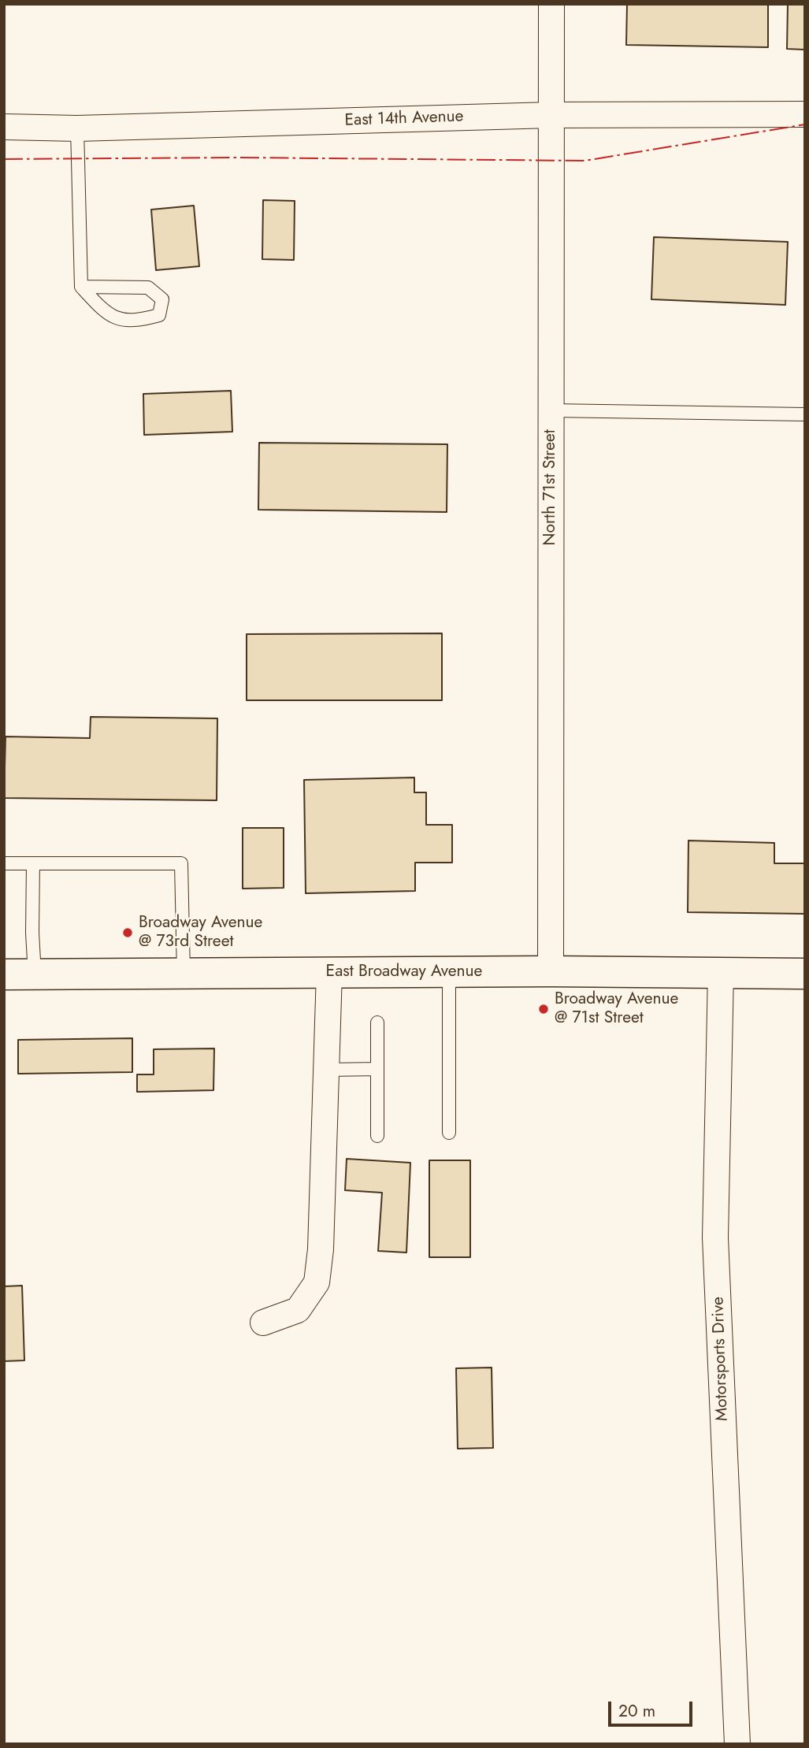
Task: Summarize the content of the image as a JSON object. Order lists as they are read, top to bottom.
{
  "streets": {
    "main road": ["East Broadway Avenue"],
    "street": ["East 14th Avenue", "North 71st Street", "Motorsports Drive"]
  },
  "crossings": [
    ["East 14th Avenue", "North 71st Street"],
    ["North 71st Street", "East Broadway Avenue"],
    ["East Broadway Avenue", "Motorsports Drive"]
  ],
  "places": ["Broadway Avenue @ 73rd Street", "Broadway Avenue @ 71st Street"],
  "scale_bar": "20 m"
}
